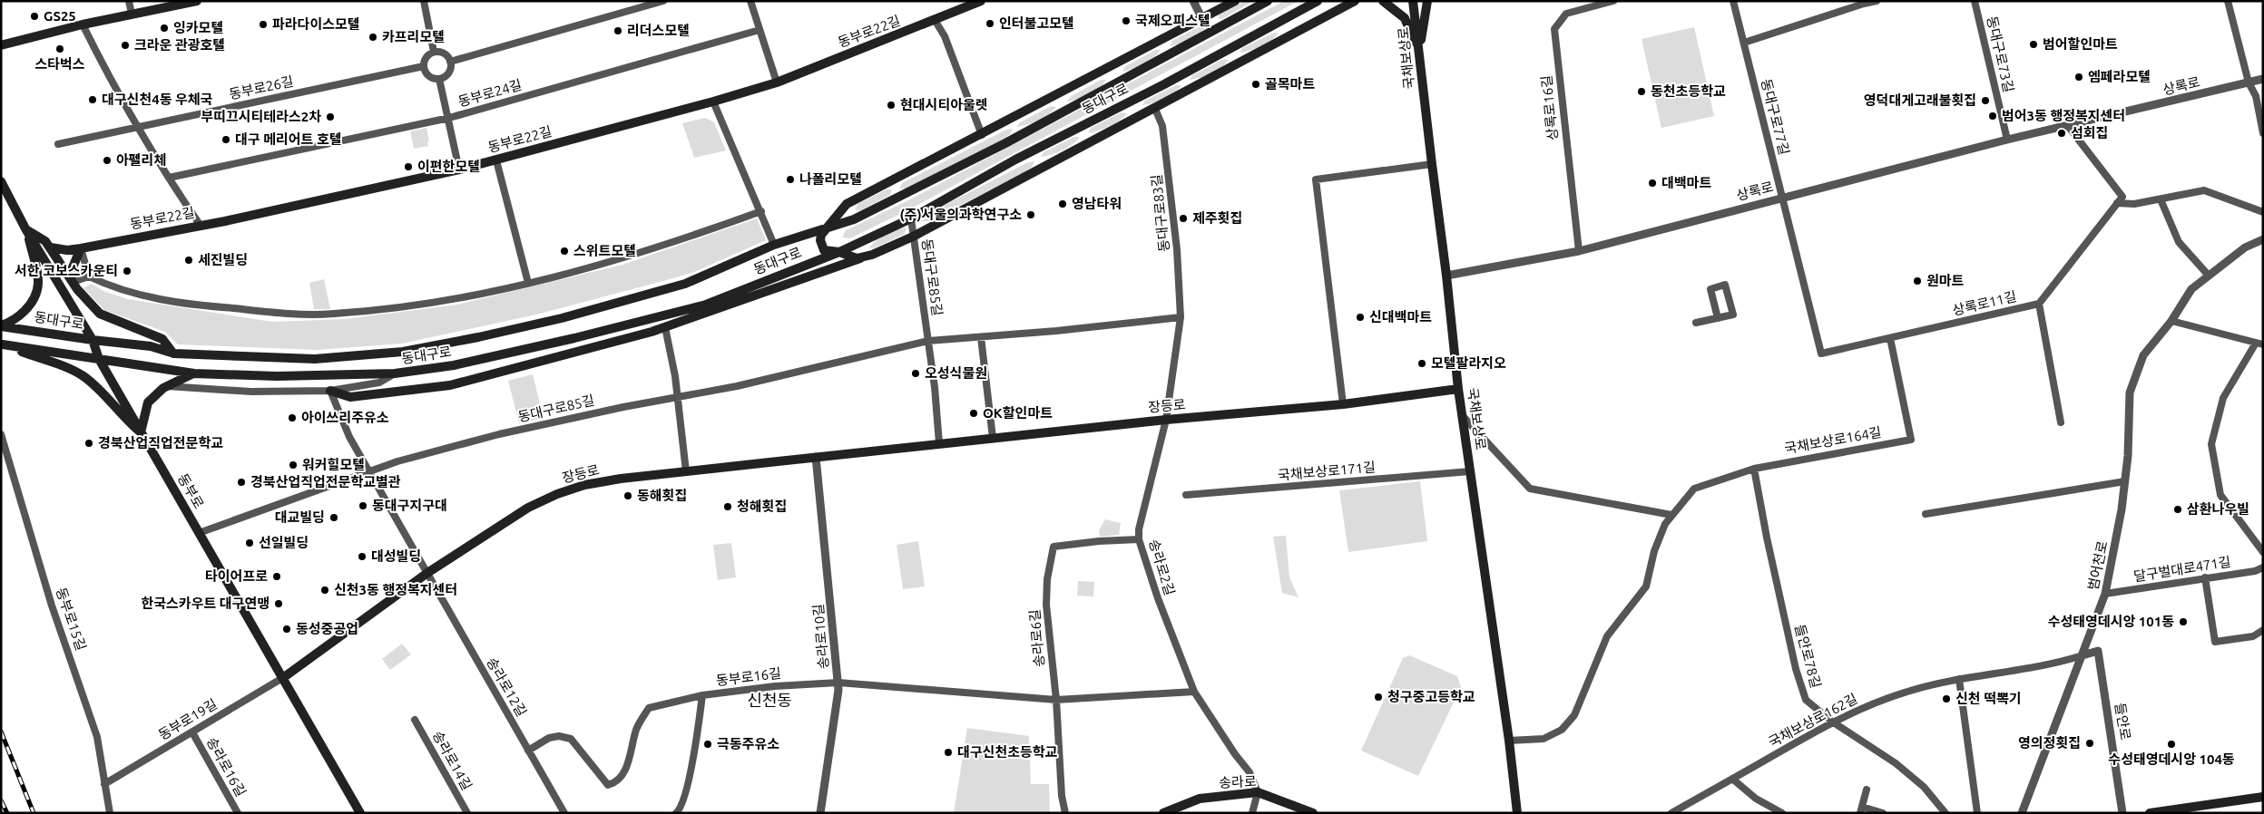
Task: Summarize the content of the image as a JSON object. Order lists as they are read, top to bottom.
{
  "streets": {
    "main road": [
      "동부로22길",
      "국채보상로",
      "동대구로",
      "장등로",
      "동부로",
      "송라로"
    ],
    "street": [
      "동대구로73길",
      "상록로",
      "동부로26길",
      "동부로24길",
      "상록로16길",
      "동대구로77길",
      "동대구로83길",
      "동대구로85길",
      "상록로11길",
      "국채보상로164길",
      "국채보상로171길",
      "범어천로",
      "송라로2길",
      "달구벌대로471길",
      "동부로15길",
      "송라로10길",
      "송라로6길",
      "들안로78길",
      "동부로16길",
      "송라로12길",
      "동부로19길",
      "국채보상로162길",
      "들안로",
      "송라로14길",
      "송라로16길"
    ]
  },
  "crossings": [
    ["동부로22길", "동대구로"],
    ["동대구로73길", "상록로"],
    ["국채보상로", "상록로"],
    ["국채보상로", "장등로"],
    ["국채보상로", "국채보상로164길"],
    ["국채보상로", "국채보상로171길"],
    ["상록로", "상록로16길"],
    ["상록로", "동대구로77길"],
    ["상록로", "상록로11길"],
    ["동대구로", "동대구로85길"],
    ["동대구로", "동부로"],
    ["동대구로77길", "상록로11길"],
    ["동대구로83길", "장등로"],
    ["동대구로83길", "송라로2길"],
    ["동대구로85길", "장등로"],
    ["동대구로85길", "동부로"],
    ["동대구로85길", "송라로12길"],
    ["상록로11길", "국채보상로164길"],
    ["장등로", "동부로"],
    ["장등로", "송라로2길"],
    ["장등로", "송라로10길"],
    ["장등로", "송라로12길"],
    ["장등로", "동부로19길"],
    ["국채보상로164길", "들안로78길"],
    ["동부로", "동부로19길"],
    ["범어천로", "달구벌대로471길"],
    ["범어천로", "국채보상로162길"],
    ["범어천로", "들안로"],
    ["송라로2길", "송라로6길"],
    ["송라로2길", "송라로"],
    ["동부로15길", "동부로19길"],
    ["송라로10길", "동부로16길"],
    ["송라로6길", "동부로16길"],
    ["들안로78길", "국채보상로162길"],
    ["동부로19길", "송라로16길"],
    ["국채보상로162길", "들안로"]
  ],
  "districts": ["신천동"],
  "places": [
    "GS25",
    "국제오피스텔",
    "인터불고모텔",
    "파라다이스모텔",
    "잉카모텔",
    "리더스모텔",
    "카프리모텔",
    "범어할인마트",
    "크라운 관광호텔",
    "스타벅스",
    "엠페라모텔",
    "골목마트",
    "동천초등학교",
    "대구신천4동 우체국",
    "영덕대게고래불횟집",
    "현대시티아울렛",
    "범어3동 행정복지센터",
    "부띠끄시티테라스2차",
    "섬회집",
    "대구 메리어트 호텔",
    "아펠리체",
    "이편한모텔",
    "나폴리모텔",
    "대백마트",
    "영남타워",
    "(주)서울의과학연구소",
    "제주횟집",
    "스위트모텔",
    "세진빌딩",
    "서한 코보스카운티",
    "원마트",
    "신대백마트",
    "모텔팔라지오",
    "오성식물원",
    "OK할인마트",
    "아이쓰리주유소",
    "경북산업직업전문학교",
    "워커힐모텔",
    "경북산업직업전문학교별관",
    "동해횟집",
    "동대구지구대",
    "청해횟집",
    "삼환나우빌",
    "대교빌딩",
    "선일빌딩",
    "대성빌딩",
    "타이어프로",
    "신천3동 행정복지센터",
    "한국스카우트 대구연맹",
    "수성태영데시앙 101동",
    "동성중공업",
    "청구중고등학교",
    "신천 떡뽁기",
    "영의정횟집",
    "극동주유소",
    "수성태영데시앙 104동",
    "대구신천초등학교"
  ]
}
